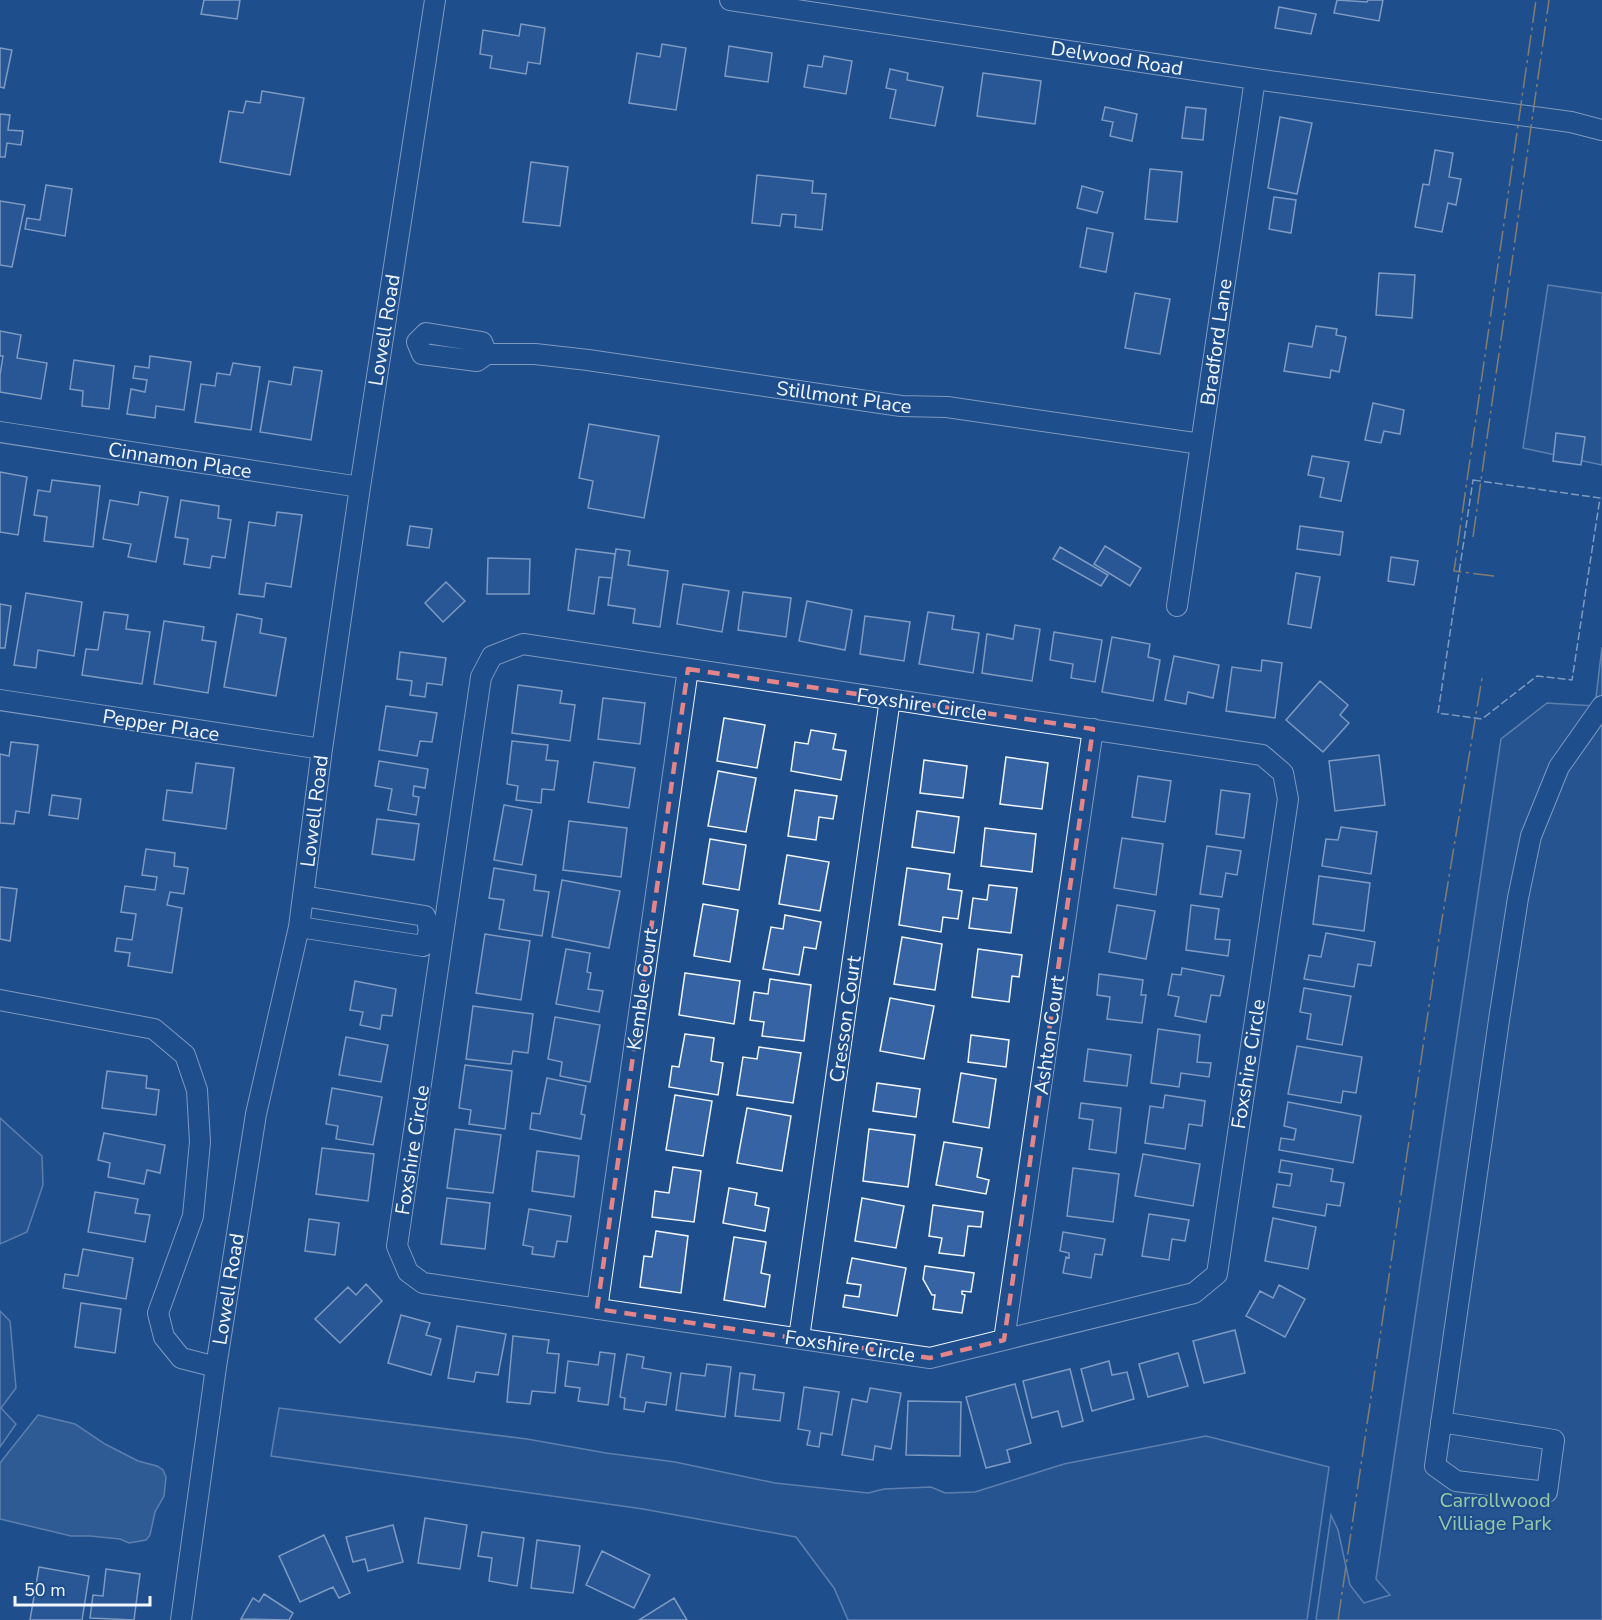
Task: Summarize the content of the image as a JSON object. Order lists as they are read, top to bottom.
{
  "streets": {
    "street": [
      "Delwood Road",
      "Lowell Road",
      "Bradford Lane",
      "Stillmont Place",
      "Cinnamon Place",
      "Foxshire Circle",
      "Pepper Place",
      "Kemble Court",
      "Cresson Court",
      "Ashton Court"
    ]
  },
  "crossings": [
    ["Delwood Road", "Bradford Lane"],
    ["Lowell Road", "Stillmont Place"],
    ["Lowell Road", "Cinnamon Place"],
    ["Lowell Road", "Pepper Place"],
    ["Bradford Lane", "Stillmont Place"],
    ["Foxshire Circle", "Kemble Court"],
    ["Foxshire Circle", "Cresson Court"],
    ["Foxshire Circle", "Ashton Court"]
  ],
  "parks": ["Carrollwood Villiage Park"],
  "scale_bar": "50 m"
}
